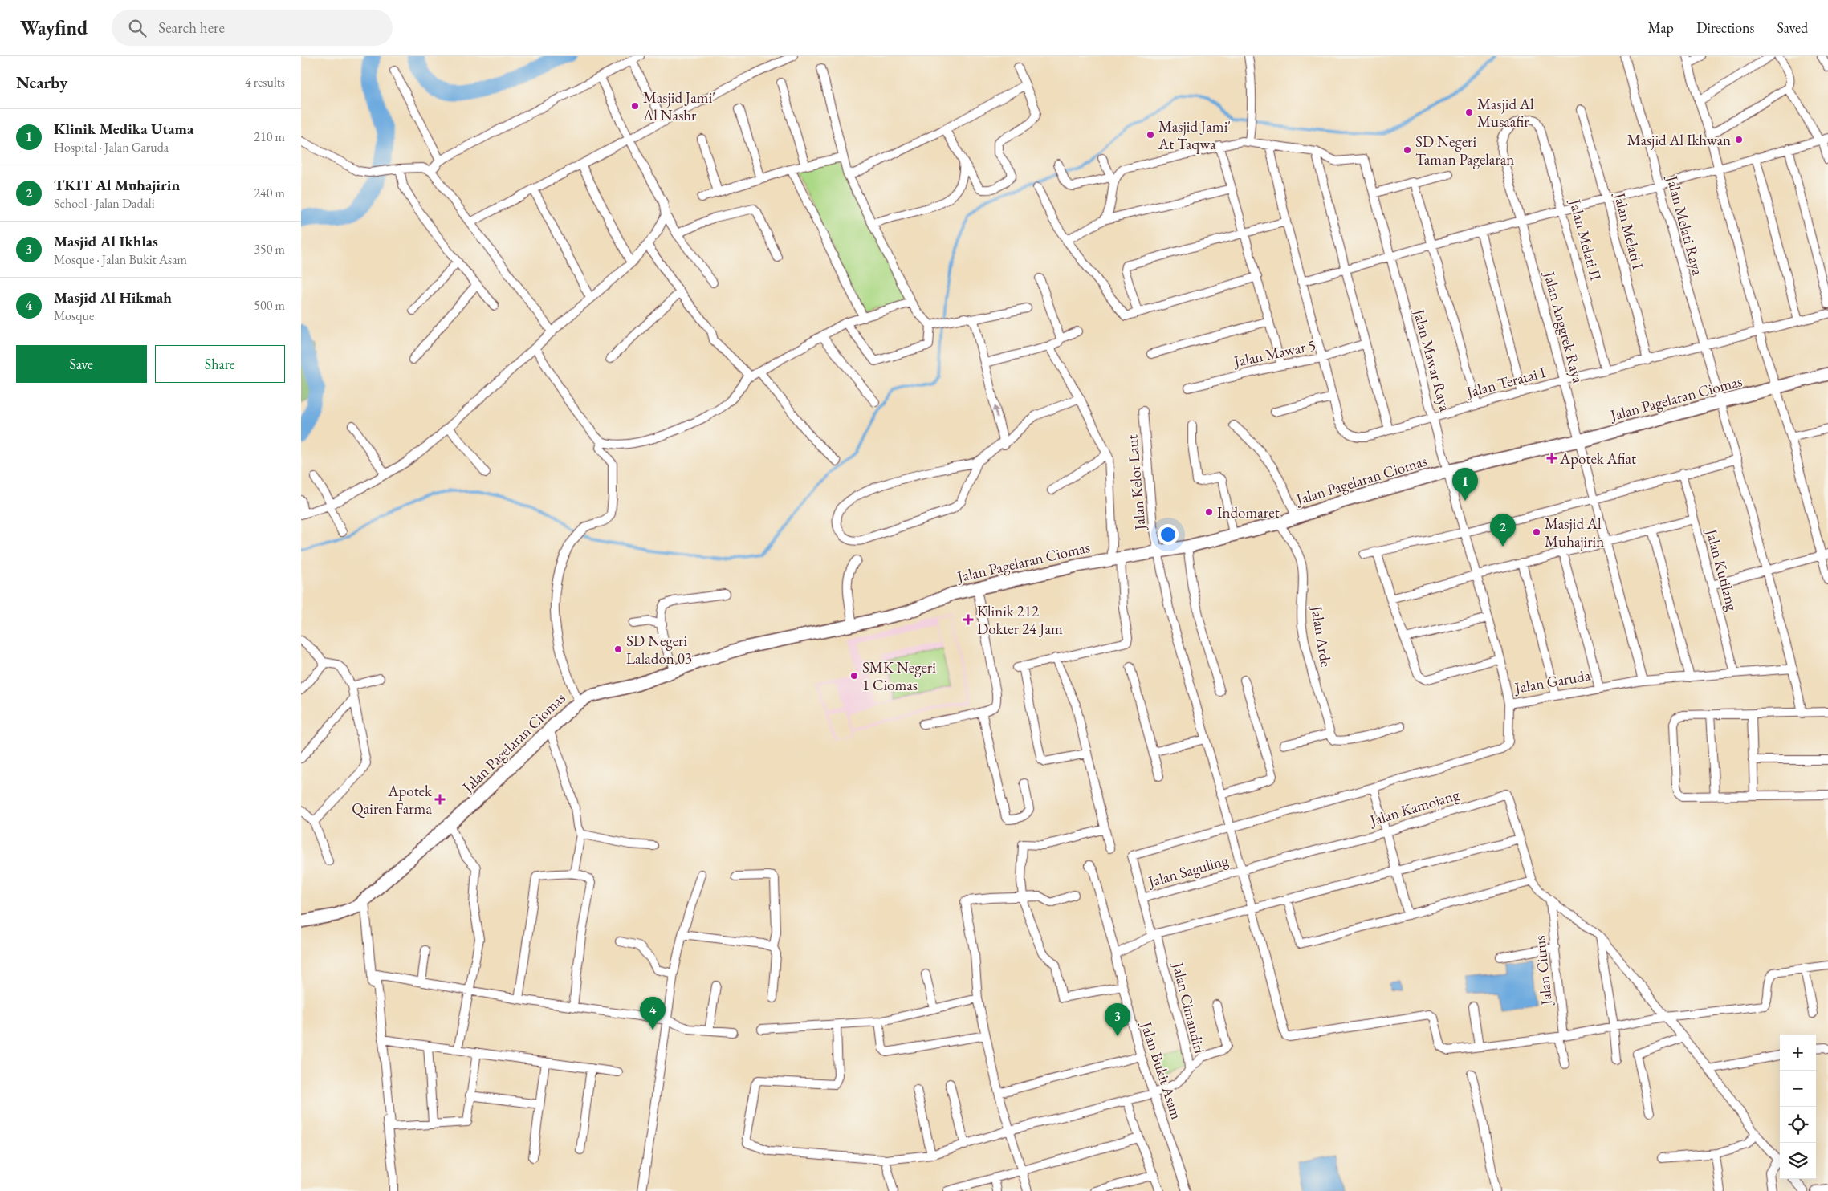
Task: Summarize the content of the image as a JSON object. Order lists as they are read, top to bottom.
{
  "streets": {
    "main road": ["Jalan Pagelaran Ciomas"],
    "street": [
      "Jalan Melati Raya",
      "Jalan Melati I",
      "Jalan Melati II",
      "Jalan Anggrek Raya",
      "Jalan Mawar 5",
      "Jalan Mawar Raya",
      "Jalan Teratai I",
      "Jalan Kelor Laut",
      "Jalan Kutilang",
      "Jalan Arde",
      "Jalan Garuda",
      "Jalan Kamojang",
      "Jalan Saguling",
      "Jalan Citrus",
      "Jalan Cimandiri",
      "Jalan Bukit Asam"
    ]
  },
  "crossings": [
    ["Jalan Melati Raya", "Jalan Teratai I"],
    ["Jalan Melati Raya", "Jalan Pagelaran Ciomas"],
    ["Jalan Melati Raya", "Jalan Garuda"],
    ["Jalan Melati I", "Jalan Teratai I"],
    ["Jalan Melati II", "Jalan Anggrek Raya"],
    ["Jalan Melati II", "Jalan Teratai I"],
    ["Jalan Anggrek Raya", "Jalan Teratai I"],
    ["Jalan Anggrek Raya", "Jalan Pagelaran Ciomas"],
    ["Jalan Anggrek Raya", "Jalan Garuda"],
    ["Jalan Mawar 5", "Jalan Teratai I"],
    ["Jalan Mawar Raya", "Jalan Teratai I"],
    ["Jalan Mawar Raya", "Jalan Pagelaran Ciomas"],
    ["Jalan Mawar Raya", "Jalan Garuda"],
    ["Jalan Pagelaran Ciomas", "Jalan Kelor Laut"],
    ["Jalan Pagelaran Ciomas", "Jalan Arde"],
    ["Jalan Pagelaran Ciomas", "Jalan Garuda"],
    ["Jalan Kelor Laut", "Jalan Kamojang"],
    ["Jalan Kelor Laut", "Jalan Saguling"],
    ["Jalan Kelor Laut", "Jalan Cimandiri"],
    ["Jalan Kutilang", "Jalan Garuda"],
    ["Jalan Kamojang", "Jalan Saguling"],
    ["Jalan Saguling", "Jalan Cimandiri"],
    ["Jalan Cimandiri", "Jalan Bukit Asam"]
  ],
  "places": {
    "other": [
      "Masjid Jami' Al Nashr",
      "Masjid Al Musaafir",
      "Masjid Jami' At Taqwa",
      "Masjid Al Ikhwan",
      "SD Negeri Taman Pagelaran",
      "Indomaret",
      "Masjid Al Muhajirin",
      "SD Negeri Laladon 03",
      "SMK Negeri 1 Ciomas"
    ],
    "health": ["Apotek Afiat", "Klinik 212 Dokter 24 Jam", "Apotek Qairen Farma"]
  },
  "page": {
    "header": "Wayfind",
    "search": "Search here",
    "nav": ["Map", "Directions", "Saved"],
    "heading": ["Nearby", "4 results"],
    "list": [
      {
        "mark": "1",
        "name": "Klinik Medika Utama",
        "note": "Hospital · Jalan Garuda",
        "value": "210 m"
      },
      {
        "mark": "2",
        "name": "TKIT Al Muhajirin",
        "note": "School · Jalan Dadali",
        "value": "240 m"
      },
      {
        "mark": "3",
        "name": "Masjid Al Ikhlas",
        "note": "Mosque · Jalan Bukit Asam",
        "value": "350 m"
      },
      {
        "mark": "4",
        "name": "Masjid Al Hikmah",
        "note": "Mosque",
        "value": "500 m"
      }
    ],
    "buttons": ["Save", "Share"],
    "pins": [
      "1",
      "2",
      "4",
      "3"
    ],
    "map_buttons": ["+", "−"]
  }
}
